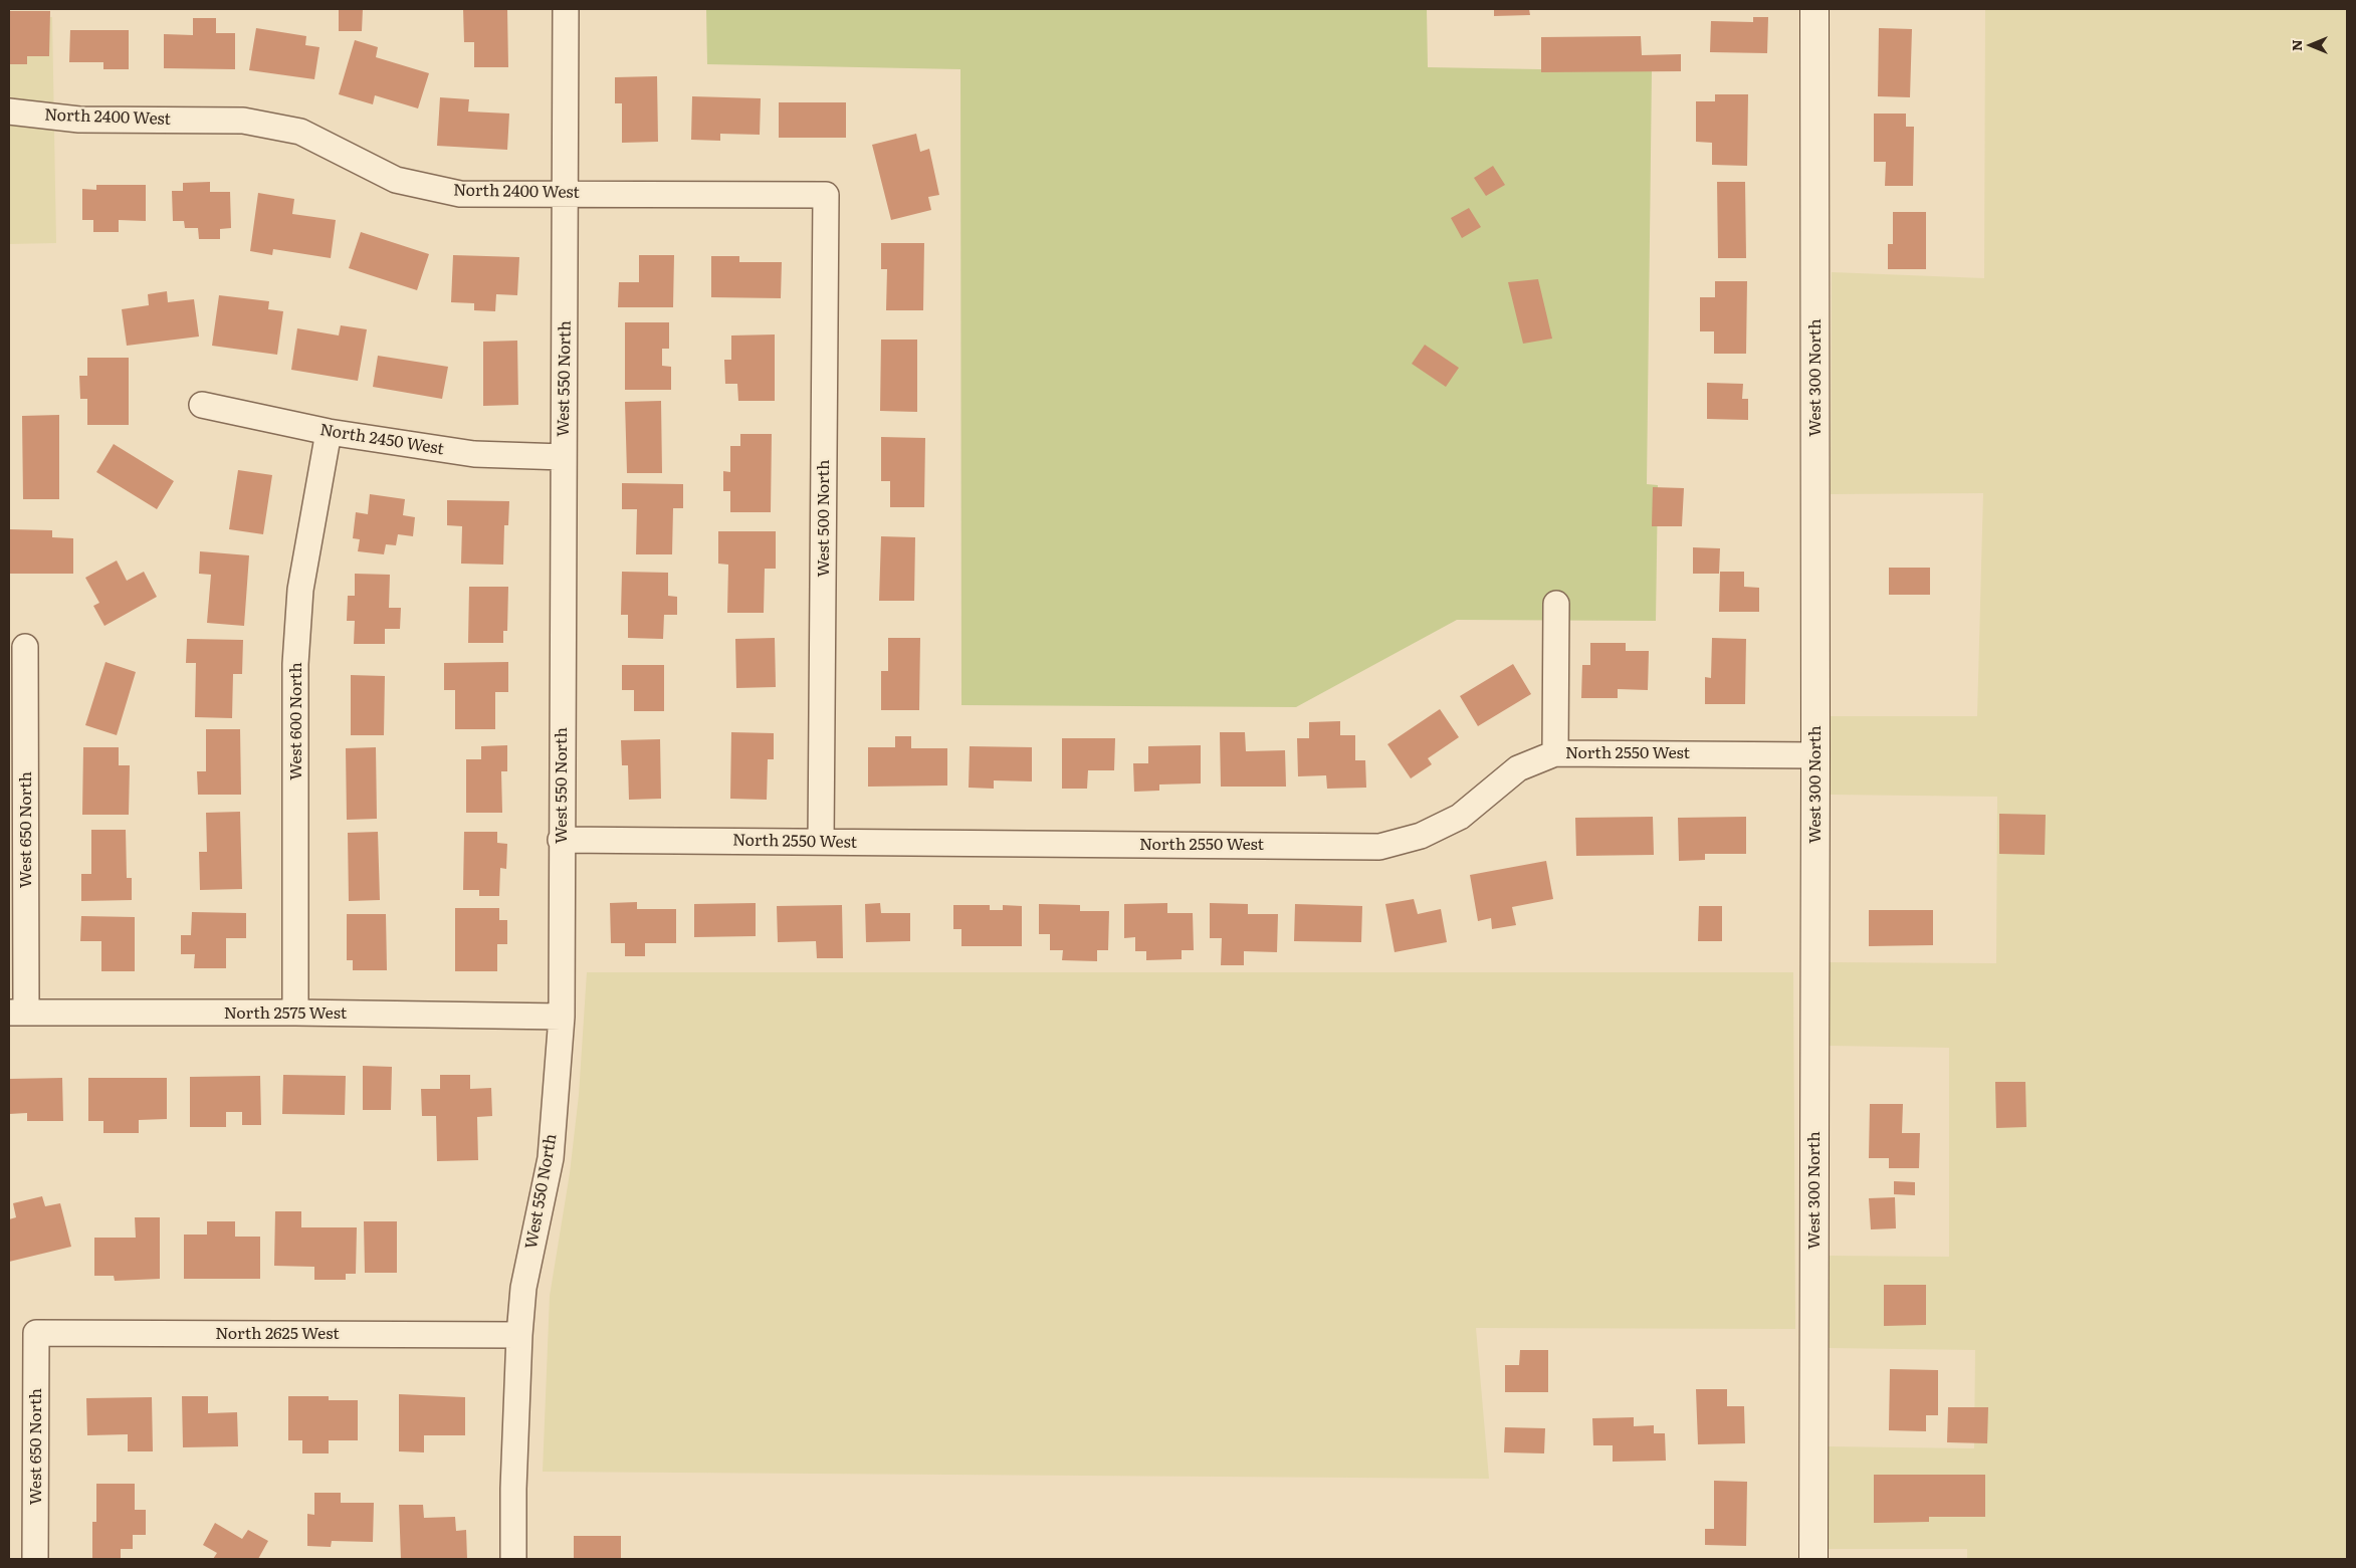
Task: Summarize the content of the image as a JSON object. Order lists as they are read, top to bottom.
{
  "streets": {
    "main road": ["West 300 North"],
    "street": [
      "North 2400 West",
      "West 550 North",
      "North 2450 West",
      "West 500 North",
      "West 600 North",
      "North 2550 West",
      "West 650 North",
      "North 2575 West",
      "North 2625 West"
    ]
  },
  "crossings": [
    ["North 2400 West", "West 550 North"],
    ["North 2400 West", "West 500 North"],
    ["West 300 North", "North 2550 West"],
    ["West 550 North", "North 2450 West"],
    ["West 550 North", "North 2550 West"],
    ["West 550 North", "North 2575 West"],
    ["West 550 North", "North 2625 West"],
    ["North 2450 West", "West 600 North"],
    ["West 500 North", "North 2550 West"],
    ["West 600 North", "North 2575 West"],
    ["West 650 North", "North 2575 West"],
    ["West 650 North", "North 2625 West"]
  ],
  "north": "left"
}
